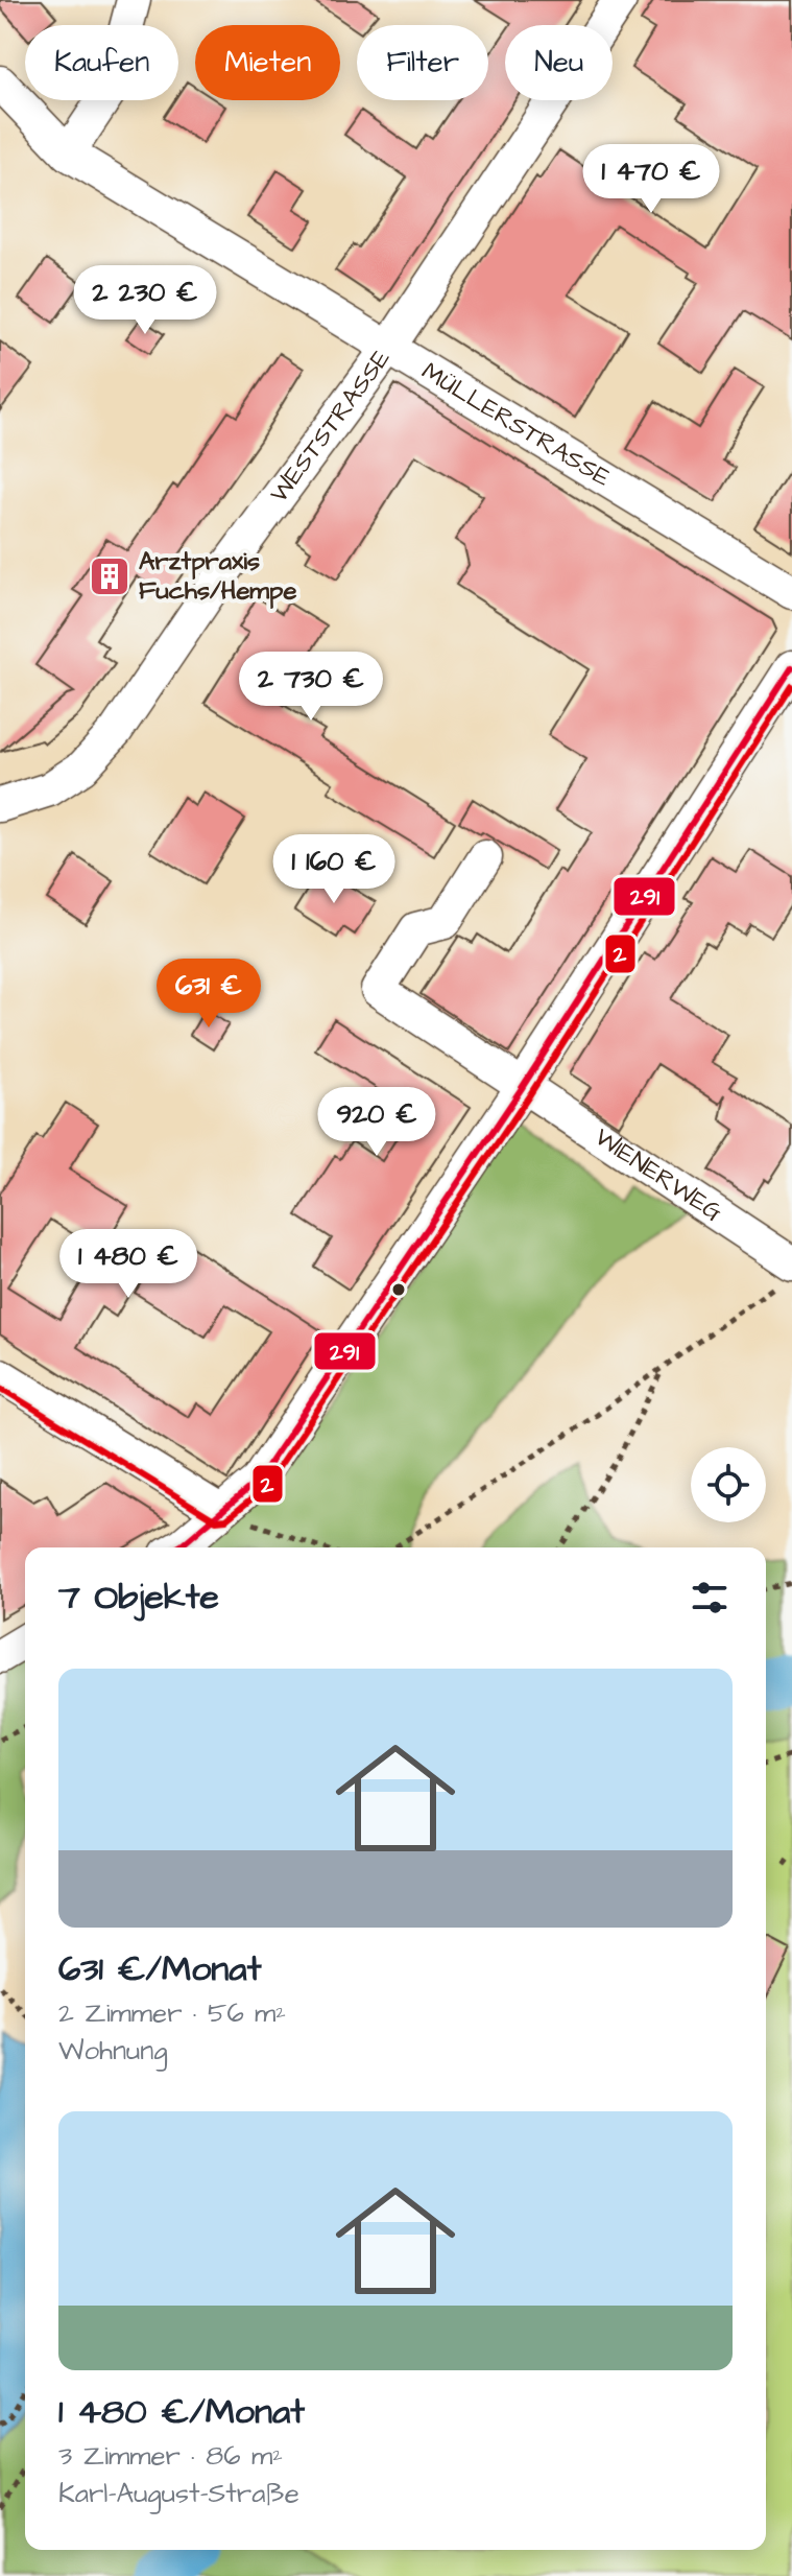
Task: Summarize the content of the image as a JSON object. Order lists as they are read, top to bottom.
{
  "streets": {
    "street": ["MÜLLERSTRASSE", "WESTSTRASSE", "WIENERWEG"]
  },
  "crossings": [
    ["MÜLLERSTRASSE", "WESTSTRASSE"]
  ],
  "places": {
    "building": ["Arztpraxis Fuchs/Hempe"]
  },
  "lines": ["transit line 291", "transit line 2"],
  "page": {
    "chip": [
      "Kaufen",
      "Mieten",
      "Filter",
      "Neu"
    ],
    "price": [
      "1 470 €",
      "2 230 €",
      "2 730 €",
      "1 160 €",
      "631 €",
      "920 €",
      "1 480 €"
    ],
    "heading": "7 Objekte",
    "list": [
      {
        "name": "631 €/Monat",
        "note": "2 Zimmer · 56 m² · Wohnung"
      },
      {
        "name": "1 480 €/Monat",
        "note": "3 Zimmer · 86 m² · Karl-August-Straße"
      }
    ]
  }
}
